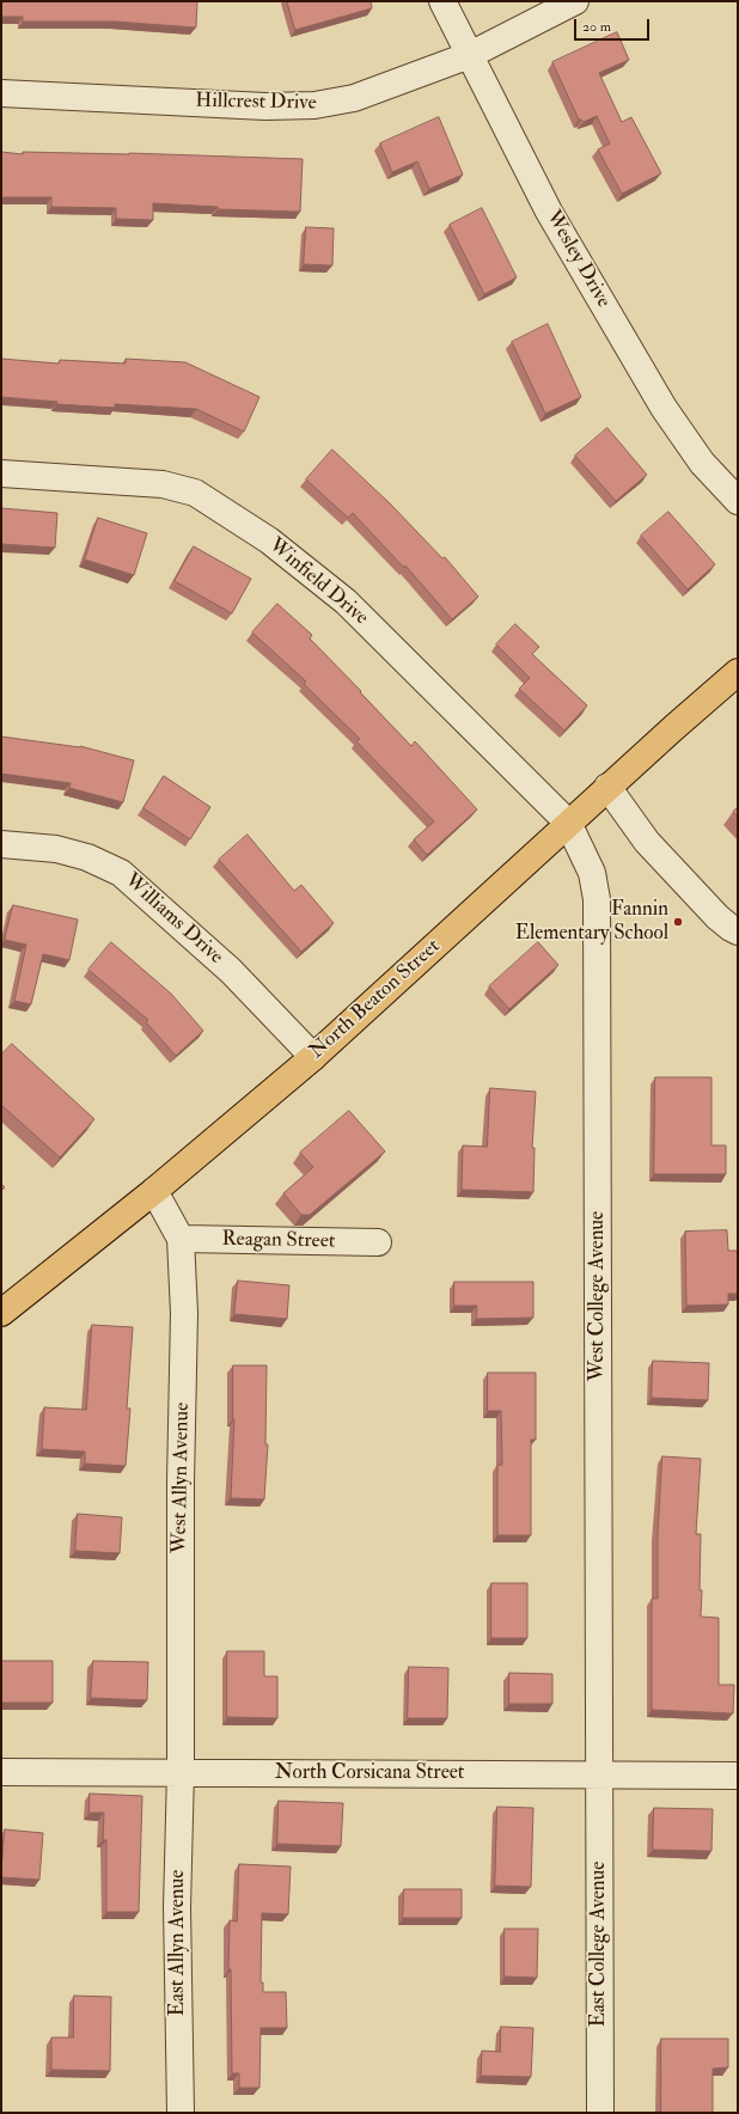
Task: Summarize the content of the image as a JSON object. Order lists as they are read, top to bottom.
{
  "streets": {
    "main road": ["North Beaton Street"],
    "street": [
      "Hillcrest Drive",
      "Wesley Drive",
      "Winfield Drive",
      "Williams Drive",
      "Reagan Street",
      "West College Avenue",
      "West Allyn Avenue",
      "North Corsicana Street",
      "East Allyn Avenue",
      "East College Avenue"
    ]
  },
  "crossings": [
    ["Hillcrest Drive", "Wesley Drive"],
    ["Winfield Drive", "North Beaton Street"],
    ["Winfield Drive", "West College Avenue"],
    ["Williams Drive", "North Beaton Street"],
    ["North Beaton Street", "West College Avenue"],
    ["North Beaton Street", "West Allyn Avenue"],
    ["Reagan Street", "West Allyn Avenue"],
    ["West College Avenue", "North Corsicana Street"],
    ["West College Avenue", "East College Avenue"],
    ["West Allyn Avenue", "North Corsicana Street"],
    ["West Allyn Avenue", "East Allyn Avenue"],
    ["North Corsicana Street", "East Allyn Avenue"],
    ["North Corsicana Street", "East College Avenue"]
  ],
  "places": ["Fannin Elementary School"],
  "scale_bar": "20 m"
}
